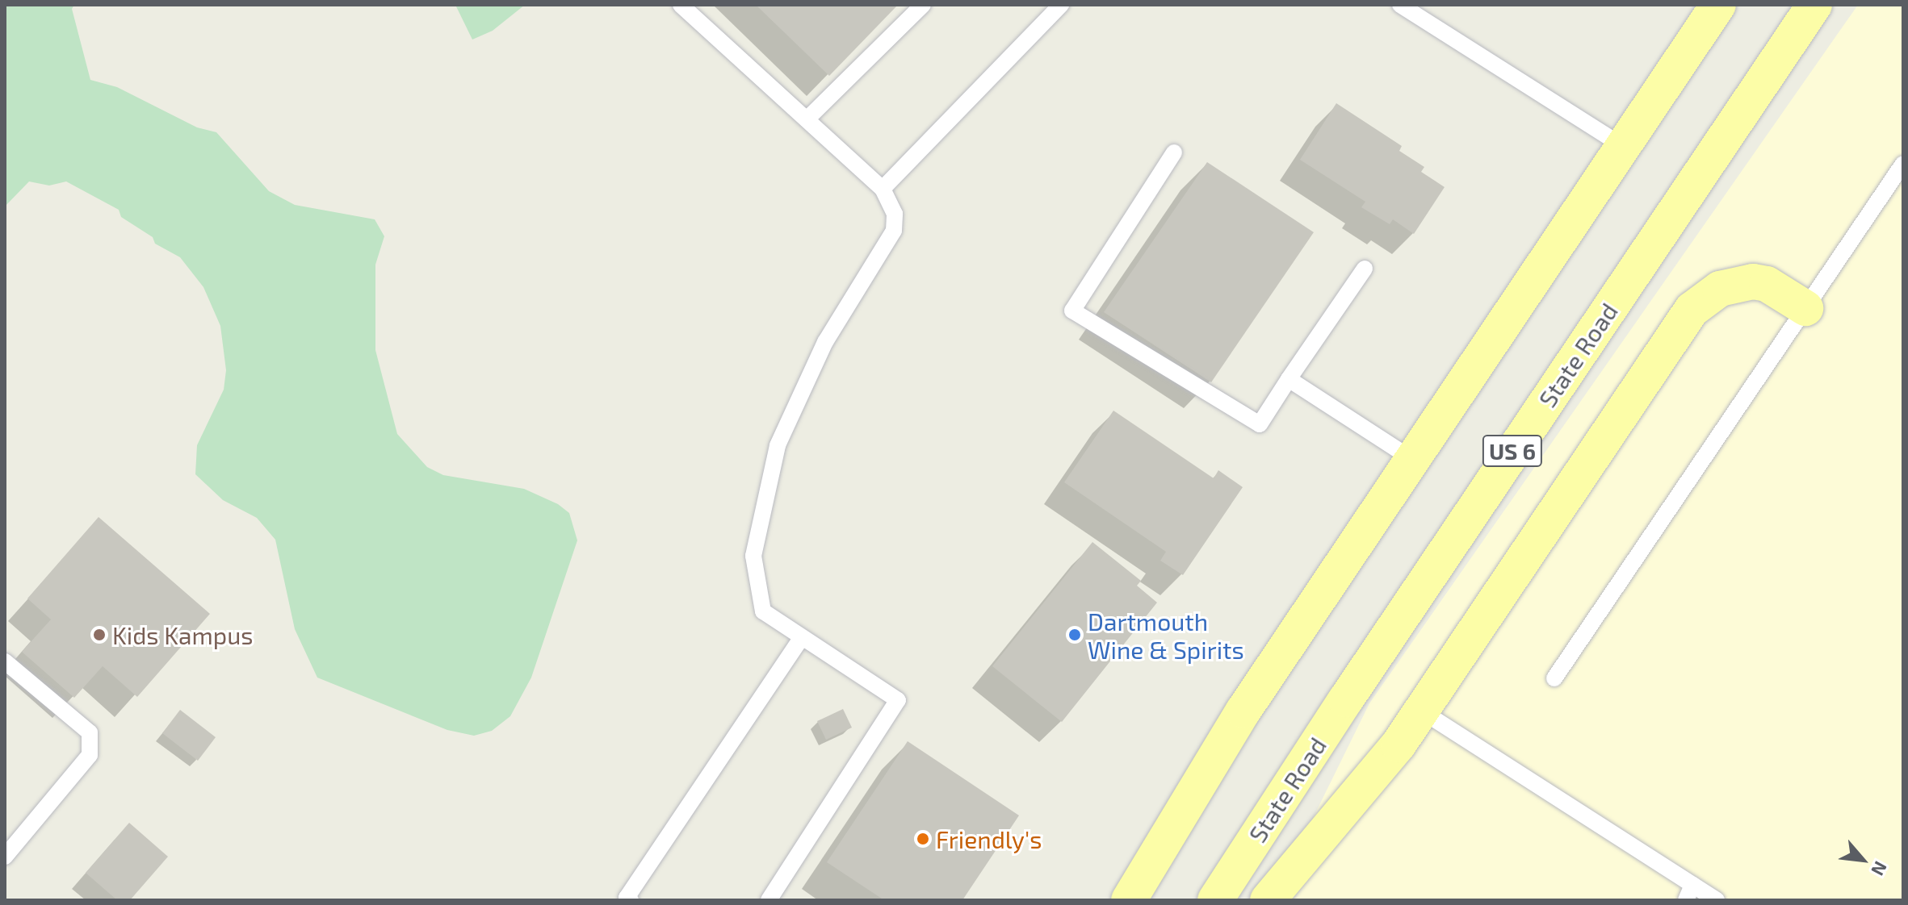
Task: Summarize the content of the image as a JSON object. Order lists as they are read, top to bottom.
{
  "streets": {
    "main road": ["State Road", "US 6"]
  },
  "places": ["Kids Kampus", "Dartmouth Wine & Spirits", "Friendly's"],
  "north": "bottom right"
}
